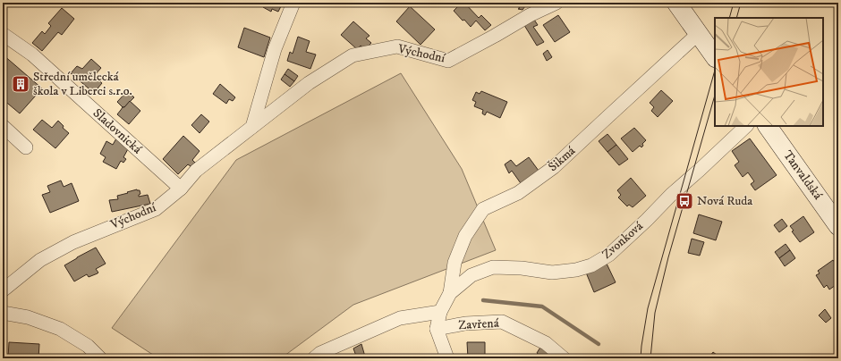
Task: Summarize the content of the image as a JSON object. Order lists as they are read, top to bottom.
{
  "streets": {
    "main road": ["Tanvaldská"],
    "street": [
      "Východní",
      "Sladovnická",
      "Šikmá",
      "Zvonková",
      "Zavřená"
    ]
  },
  "crossings": [
    ["Východní", "Sladovnická"],
    ["Šikmá", "Zvonková"],
    ["Zvonková", "Zavřená"]
  ],
  "places": {
    "building": ["Střední umělecká škola v Liberci s.r.o."],
    "bus stop": ["Nová Ruda"]
  }
}
